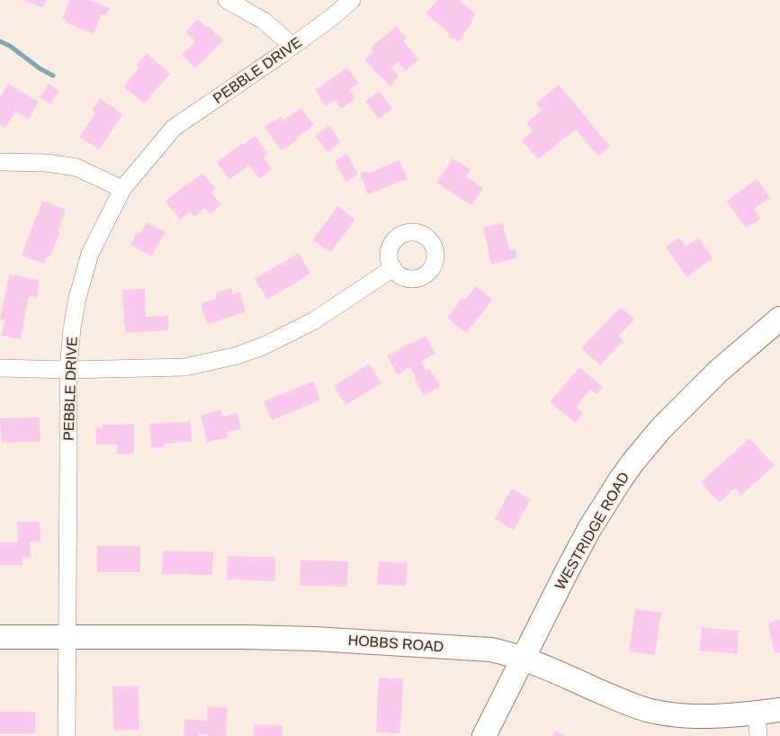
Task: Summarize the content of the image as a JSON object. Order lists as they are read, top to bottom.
{
  "streets": {
    "street": ["PEBBLE DRIVE", "WESTRIDGE ROAD", "HOBBS ROAD"]
  },
  "crossings": [
    ["PEBBLE DRIVE", "HOBBS ROAD"],
    ["WESTRIDGE ROAD", "HOBBS ROAD"]
  ]
}
